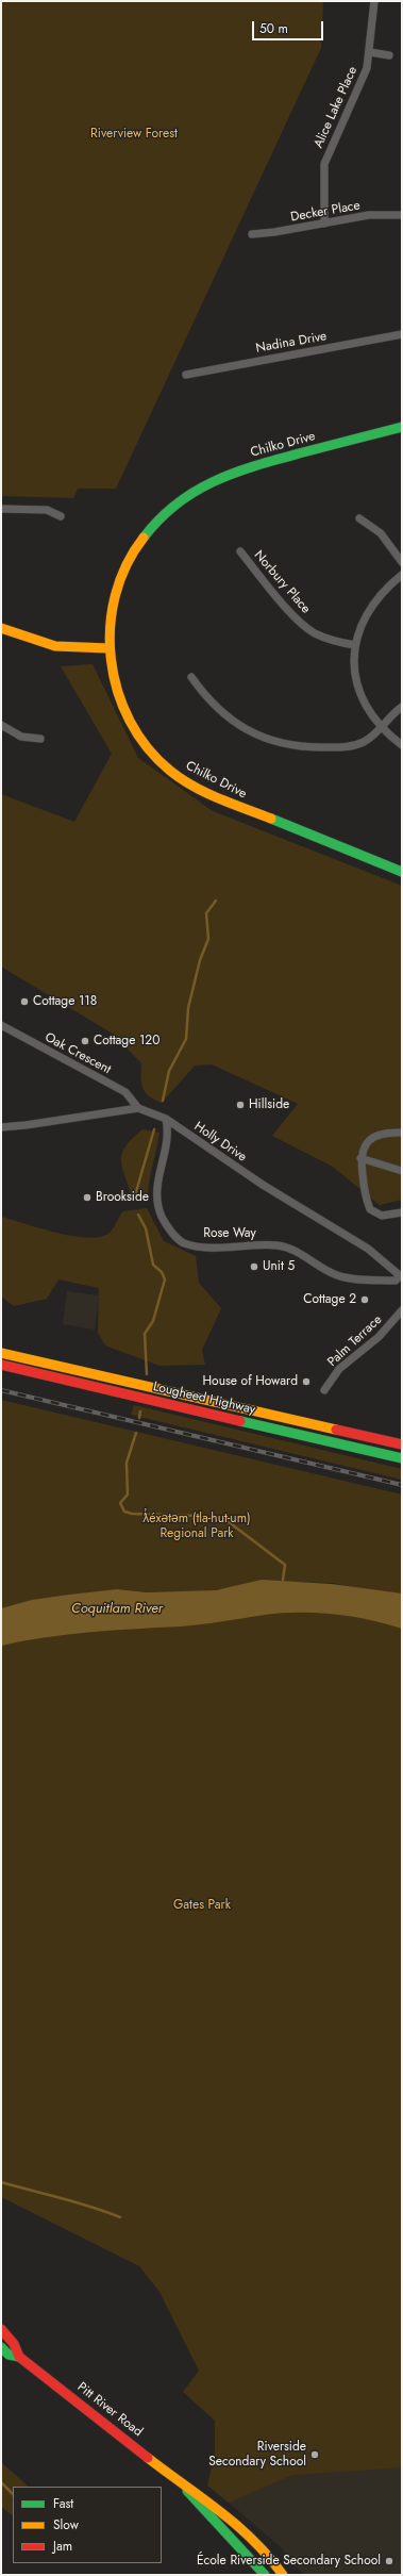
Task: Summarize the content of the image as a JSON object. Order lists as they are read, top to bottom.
{
  "streets": {
    "main road": ["Chilko Drive", "Lougheed Highway", "Pitt River Road"],
    "street": [
      "Alice Lake Place",
      "Decker Place",
      "Nadina Drive",
      "Norbury Place",
      "Oak Crescent",
      "Holly Drive",
      "Rose Way",
      "Palm Terrace"
    ]
  },
  "crossings": [
    ["Alice Lake Place", "Decker Place"],
    ["Oak Crescent", "Holly Drive"],
    ["Holly Drive", "Rose Way"]
  ],
  "water": ["Coquitlam River"],
  "parks": ["Riverview Forest", "ƛ̓éxətəm (tla-hut-um) Regional Park", "Gates Park"],
  "places": [
    "Cottage 118",
    "Cottage 120",
    "Hillside",
    "Brookside",
    "Unit 5",
    "Cottage 2",
    "House of Howard",
    "Riverside Secondary School",
    "École Riverside Secondary School"
  ],
  "legend": ["Fast", "Slow", "Jam"],
  "scale_bar": "50 m"
}
